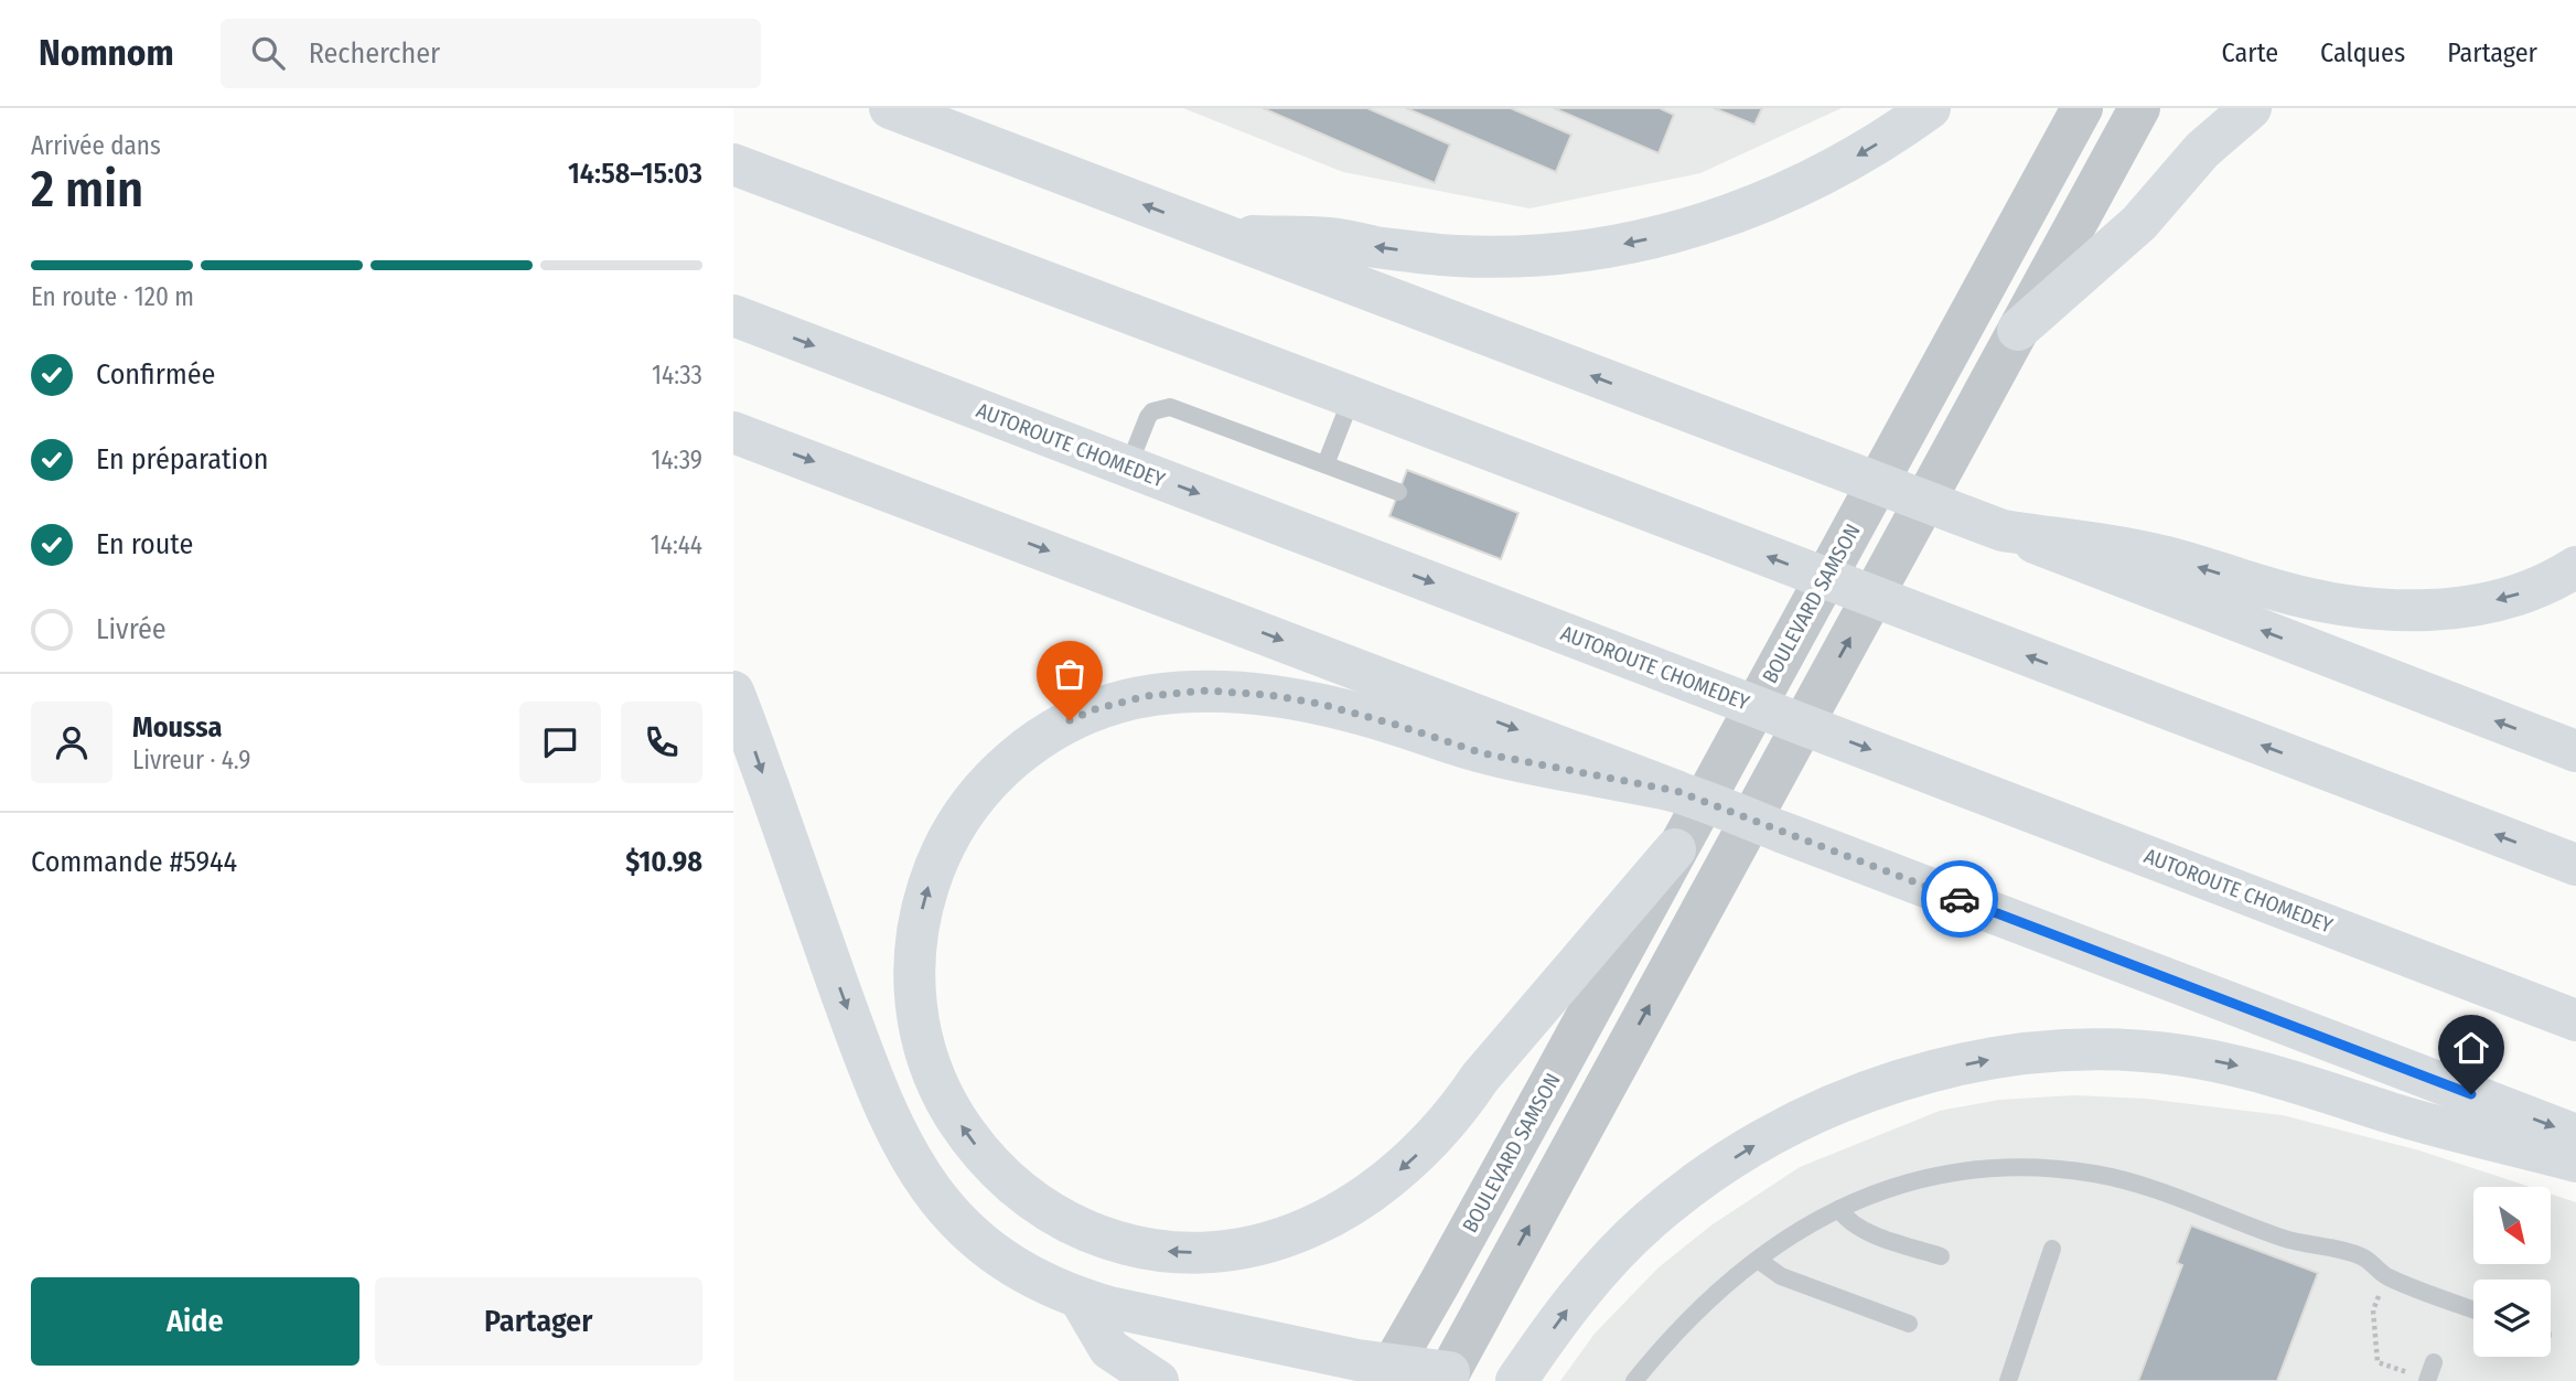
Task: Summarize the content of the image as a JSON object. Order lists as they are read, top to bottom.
{
  "streets": {
    "main road": ["AUTOROUTE CHOMEDEY"],
    "street": ["BOULEVARD SAMSON"]
  },
  "north": "bottom right",
  "page": {
    "header": "Nomnom",
    "search": "Rechercher",
    "nav": ["Carte", "Calques", "Partager"],
    "heading": ["2 min", "Arrivée dans", "14:58–15:03"],
    "panel": [
      "Moussa",
      "Livreur · 4.9",
      "Commande #5944",
      "$10.98"
    ],
    "bar": "En route · 120 m",
    "list": [
      ["Confirmée", "14:33"],
      ["En préparation", "14:39"],
      ["En route", "14:44"],
      "Livrée"
    ],
    "buttons": ["Aide", "Partager"]
  }
}
